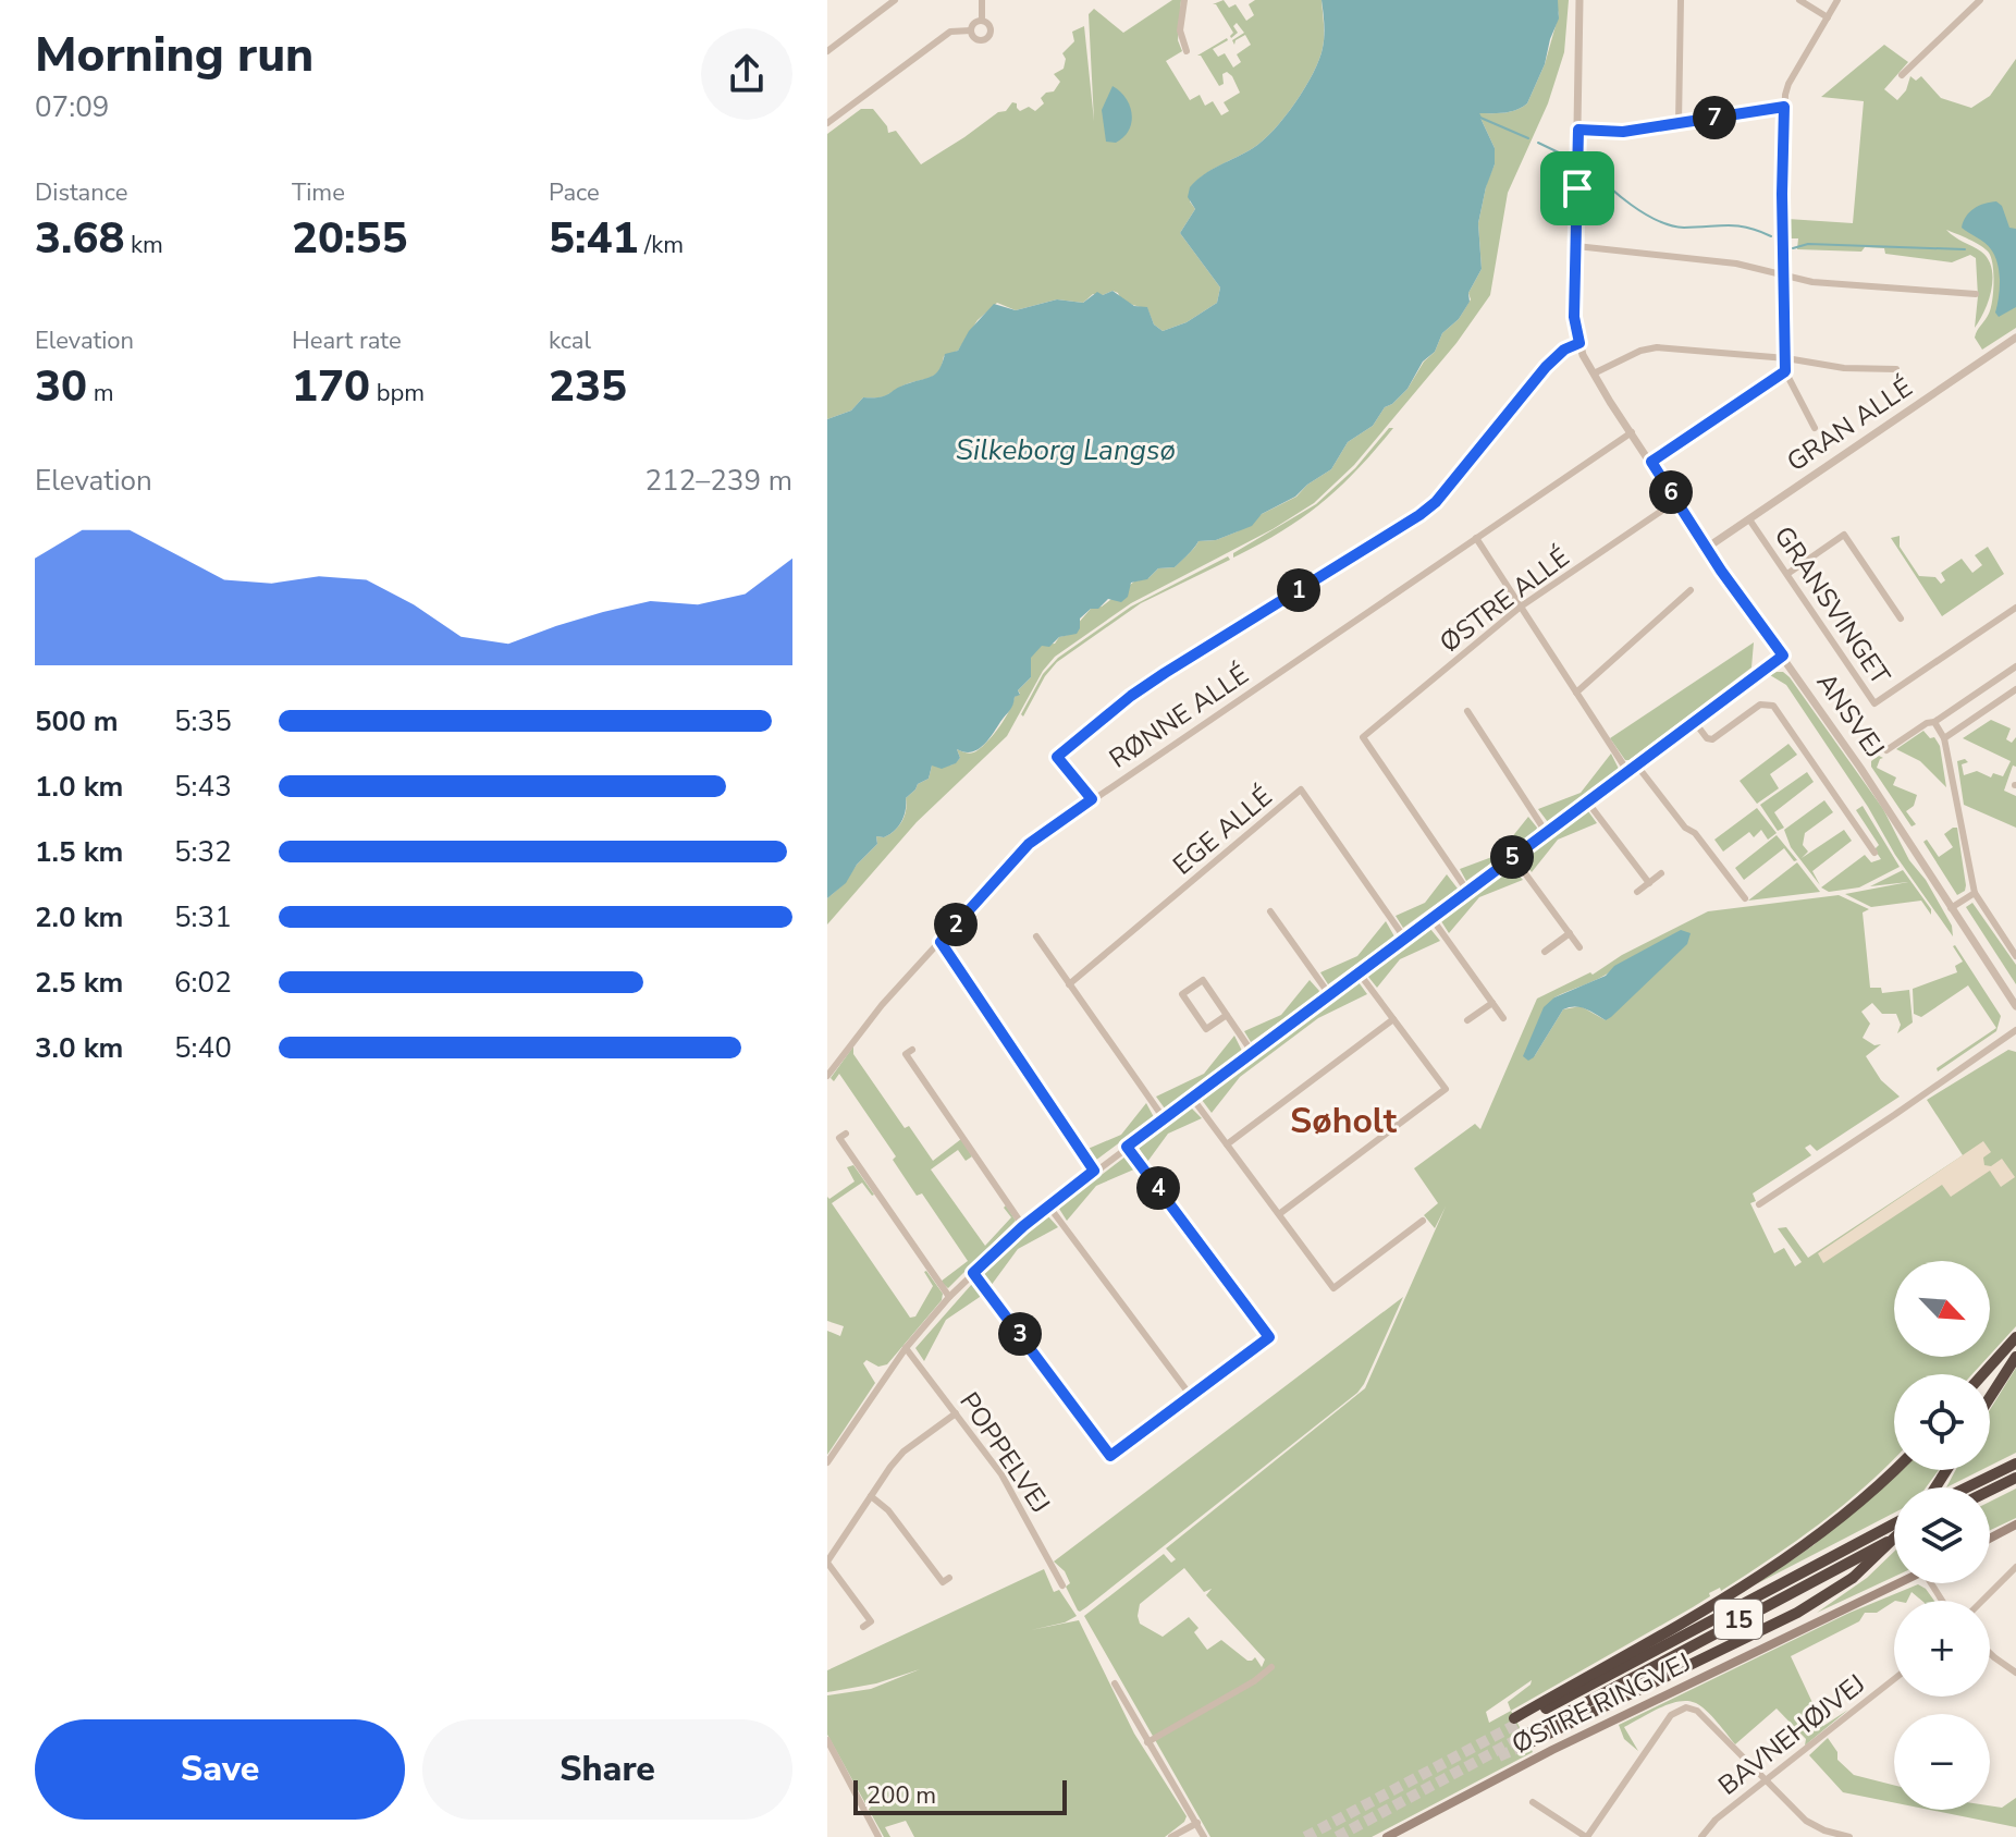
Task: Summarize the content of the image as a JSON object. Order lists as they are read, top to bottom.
{
  "streets": {
    "highway": ["15"],
    "main road": ["ØSTRE RINGVEJ"],
    "street": [
      "GRAN ALLÉ",
      "ØSTRE ALLÉ",
      "GRANSVINGET",
      "ANSVEJ",
      "RØNNE ALLÉ",
      "EGE ALLÉ",
      "POPPELVEJ",
      "BAVNEHØJVEJ"
    ]
  },
  "crossings": [
    ["GRAN ALLÉ", "GRANSVINGET"],
    ["GRAN ALLÉ", "ANSVEJ"],
    ["ØSTRE ALLÉ", "ANSVEJ"],
    ["ANSVEJ", "RØNNE ALLÉ"]
  ],
  "districts": ["Søholt"],
  "water": ["Silkeborg Langsø"],
  "scale_bar": "200 m",
  "north": "bottom right",
  "page": {
    "heading": ["Morning run", "07:09"],
    "pins": [
      "7",
      "6",
      "1",
      "5",
      "2",
      "4",
      "3"
    ],
    "stats": [
      ["Distance", "3.68 km"],
      ["Time", "20:55"],
      ["Pace", "5:41 /km"],
      ["Elevation", "30 m"],
      ["Heart rate", "170 bpm"],
      ["kcal", "235"]
    ],
    "chart": ["Elevation", "212–239 m"],
    "list": [
      {
        "name": "500 m",
        "note": "5:35"
      },
      {
        "name": "1.0 km",
        "note": "5:43"
      },
      {
        "name": "1.5 km",
        "note": "5:32"
      },
      {
        "name": "2.0 km",
        "note": "5:31"
      },
      {
        "name": "2.5 km",
        "note": "6:02"
      },
      {
        "name": "3.0 km",
        "note": "5:40"
      }
    ],
    "map_buttons": ["+", "−"],
    "buttons": ["Save", "Share"],
    "scale": "200 m"
  }
}
